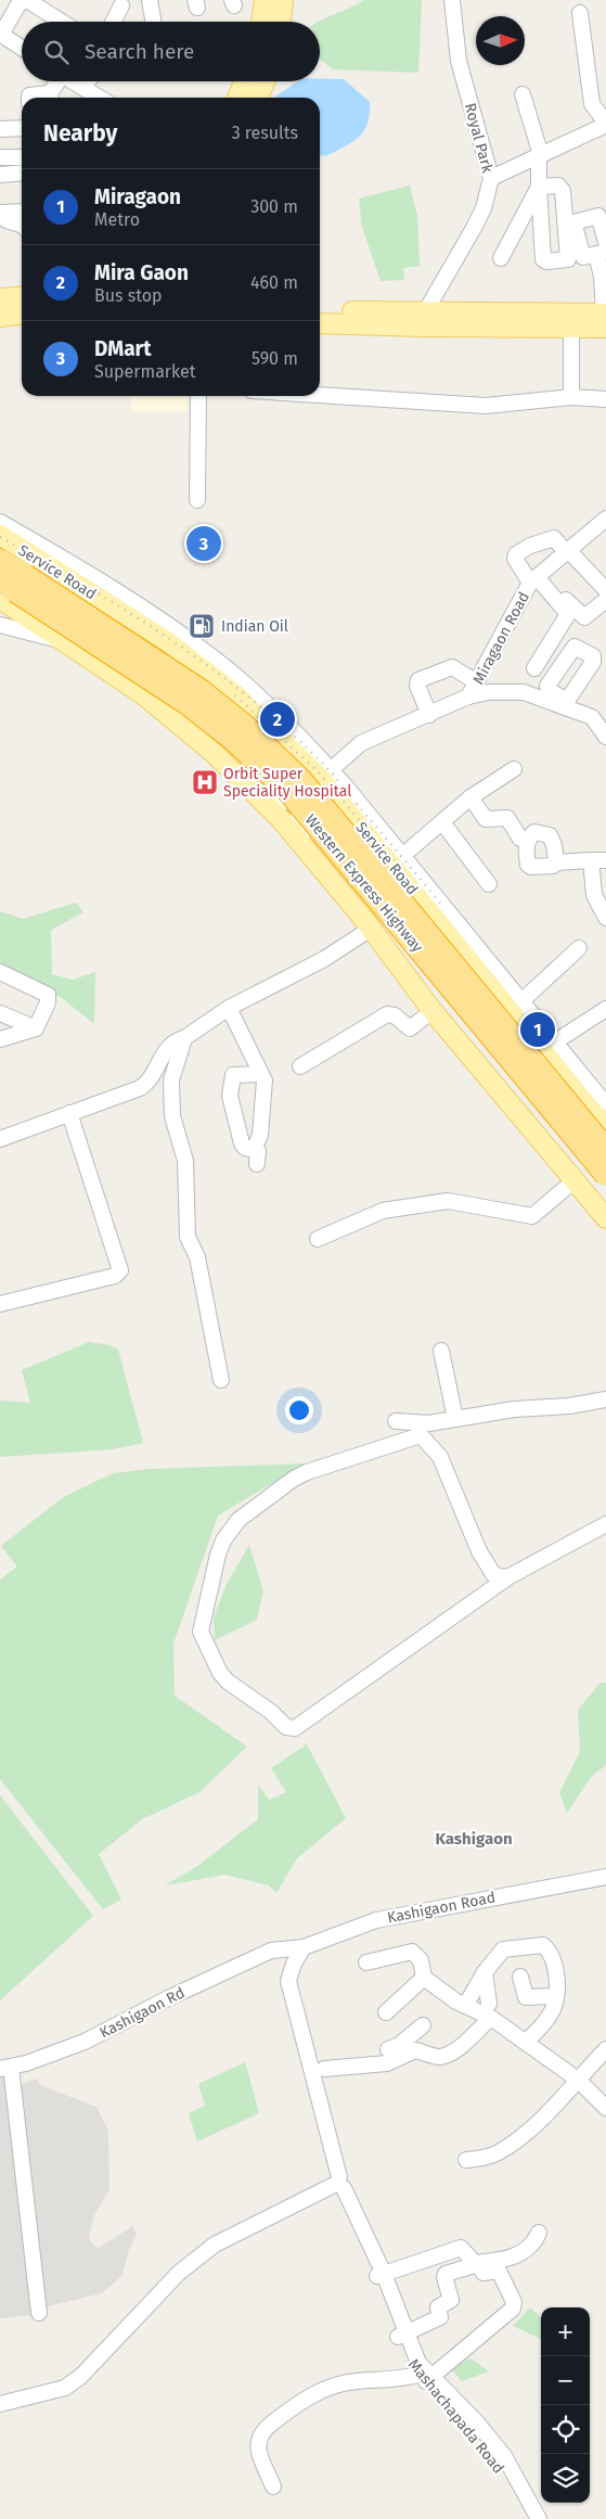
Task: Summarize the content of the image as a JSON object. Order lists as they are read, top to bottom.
{
  "streets": {
    "highway": ["Western Express Highway"],
    "main road": ["Service Road"],
    "street": [
      "Royal Park",
      "Miragaon Road",
      "Kashigaon Road",
      "Kashigaon Rd",
      "Mashachapada Road"
    ]
  },
  "crossings": [
    ["Service Road", "Miragaon Road"],
    ["Kashigaon Road", "Kashigaon Rd"],
    ["Kashigaon Road", "Mashachapada Road"]
  ],
  "districts": ["Kashigaon"],
  "places": {
    "fuel station": ["Indian Oil"],
    "hospital": ["Orbit Super Speciality Hospital"]
  },
  "north": "right",
  "page": {
    "search": "Search here",
    "heading": ["Nearby", "3 results"],
    "list": [
      {
        "mark": "1",
        "name": "Miragaon",
        "note": "Metro",
        "value": "300 m"
      },
      {
        "mark": "2",
        "name": "Mira Gaon",
        "note": "Bus stop",
        "value": "460 m"
      },
      {
        "mark": "3",
        "name": "DMart",
        "note": "Supermarket",
        "value": "590 m"
      }
    ],
    "pins": ["3", "2", "1"],
    "map_buttons": ["+", "−"]
  }
}
